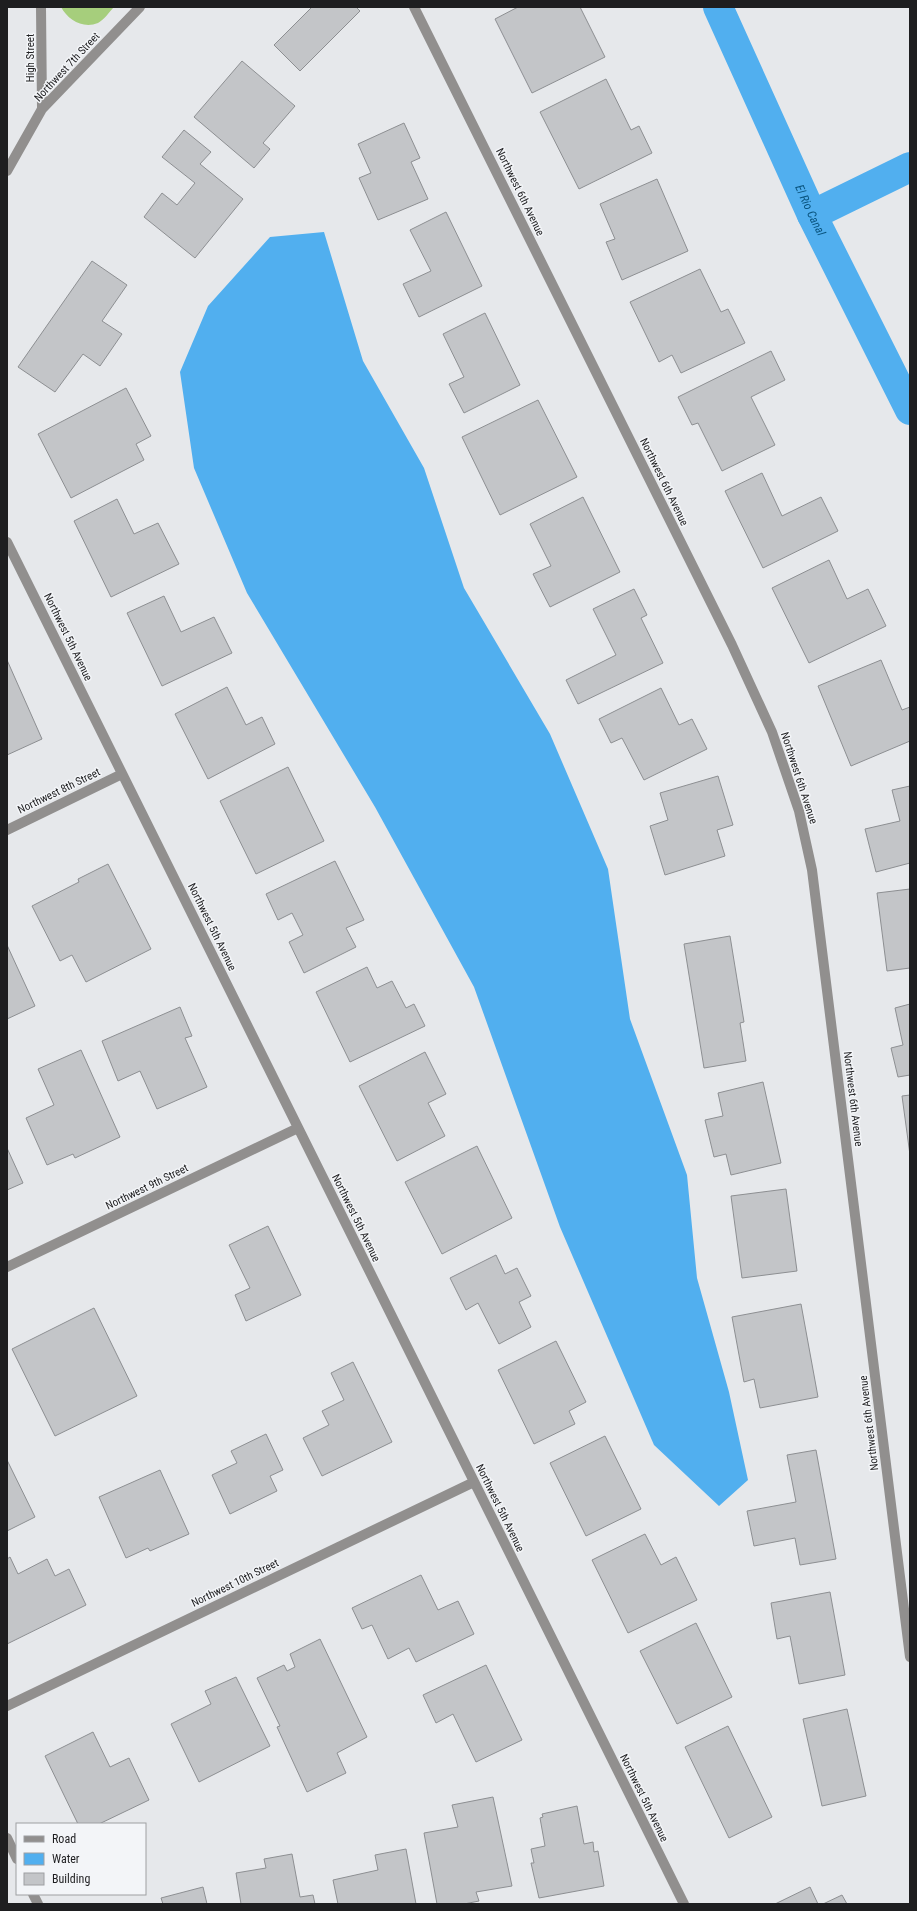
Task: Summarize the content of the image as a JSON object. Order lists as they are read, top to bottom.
{
  "streets": {
    "street": [
      "High Street",
      "Northwest 7th Street",
      "Northwest 6th Avenue",
      "Northwest 5th Avenue",
      "Northwest 8th Street",
      "Northwest 9th Street",
      "Northwest 10th Street"
    ]
  },
  "crossings": [
    ["High Street", "Northwest 7th Street"],
    ["Northwest 5th Avenue", "Northwest 8th Street"],
    ["Northwest 5th Avenue", "Northwest 9th Street"],
    ["Northwest 5th Avenue", "Northwest 10th Street"]
  ],
  "water": ["El Rio Canal"],
  "legend": ["Road", "Water", "Building"]
}
